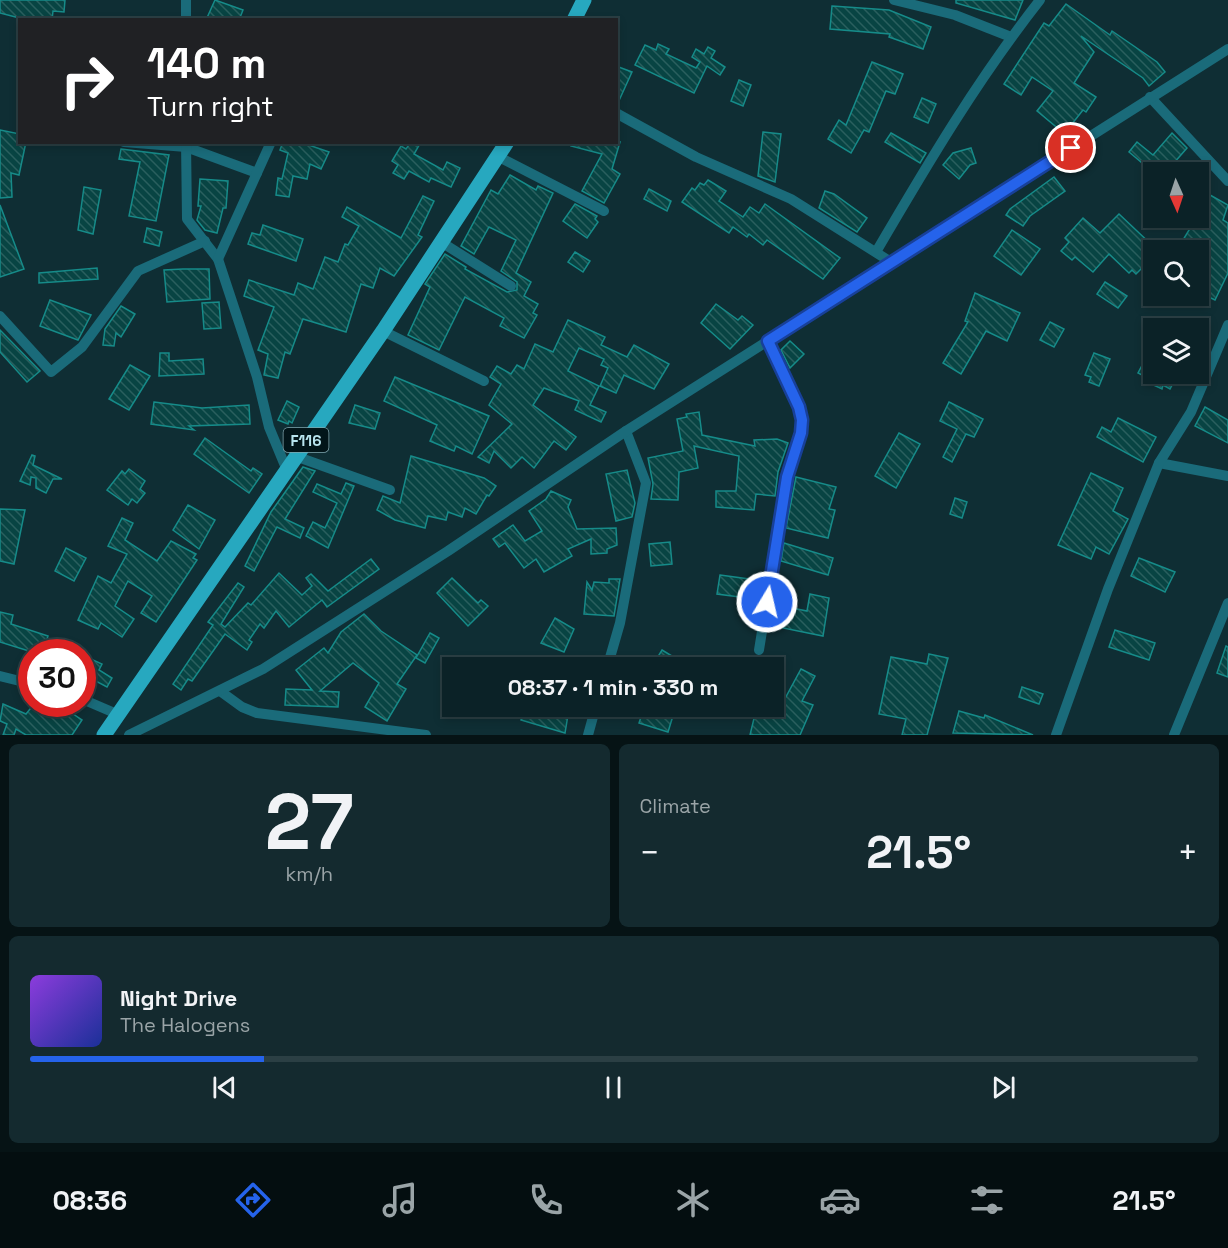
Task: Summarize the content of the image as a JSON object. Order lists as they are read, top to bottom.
{
  "streets": {
    "main road": ["F116"]
  },
  "north": "bottom",
  "page": {
    "turn": ["140 m", "Turn right"],
    "limit": "30",
    "trip": "08:37 · 1 min · 330 m",
    "tile": [
      ["27", "km/h"],
      "Climate"
    ],
    "heat": ["−", "21.5°", "+"],
    "song": ["Night Drive", "The Halogens"],
    "tabs": ["08:36", "21.5°"]
  }
}
